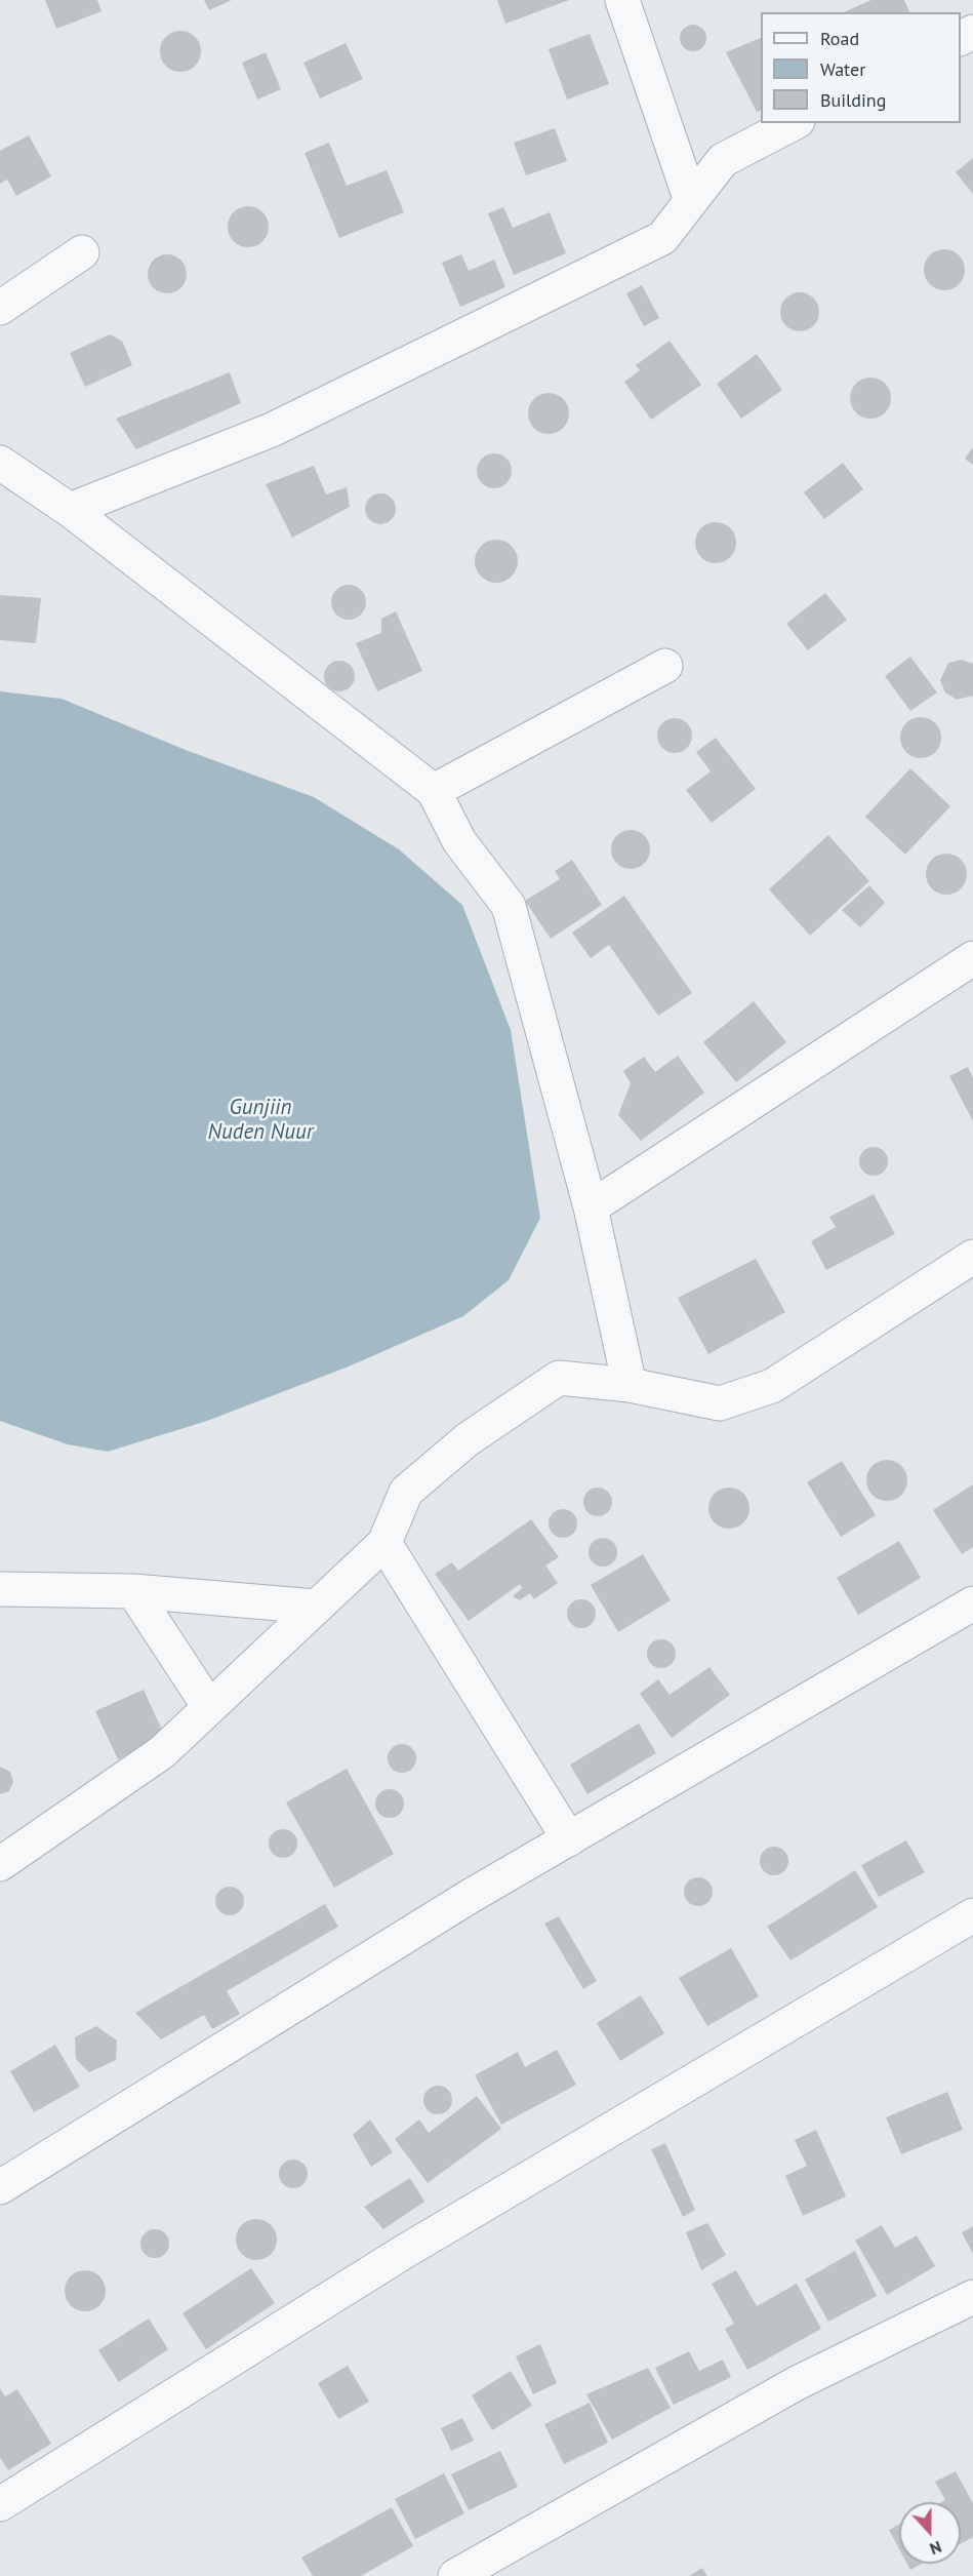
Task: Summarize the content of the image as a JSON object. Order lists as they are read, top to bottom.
{
  "water": ["Gunjiin Nuden Nuur"],
  "legend": ["Road", "Water", "Building"],
  "north": "bottom"
}
